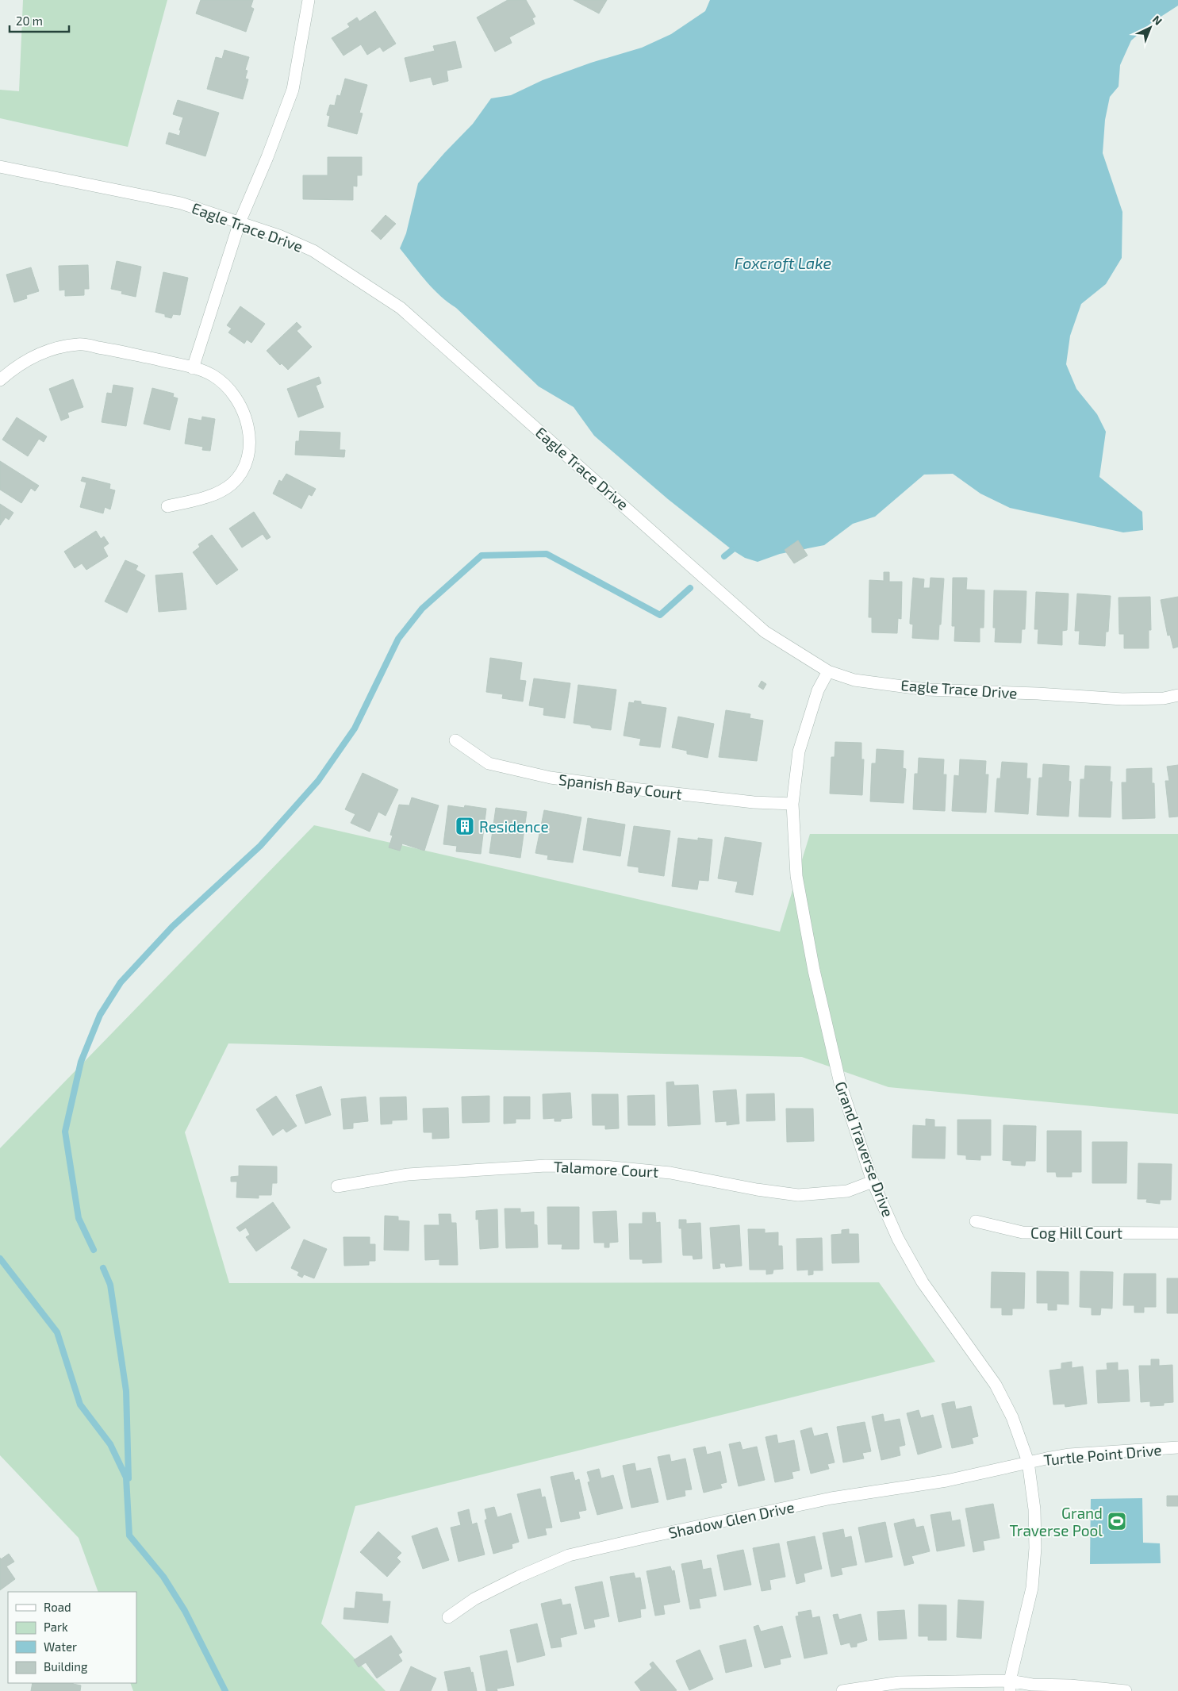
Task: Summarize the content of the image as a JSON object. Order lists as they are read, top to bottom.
{
  "streets": {
    "street": [
      "Eagle Trace Drive",
      "Spanish Bay Court",
      "Grand Traverse Drive",
      "Talamore Court",
      "Cog Hill Court",
      "Turtle Point Drive",
      "Shadow Glen Drive"
    ]
  },
  "crossings": [
    ["Eagle Trace Drive", "Grand Traverse Drive"],
    ["Spanish Bay Court", "Grand Traverse Drive"],
    ["Grand Traverse Drive", "Talamore Court"],
    ["Grand Traverse Drive", "Turtle Point Drive"],
    ["Grand Traverse Drive", "Shadow Glen Drive"],
    ["Turtle Point Drive", "Shadow Glen Drive"]
  ],
  "water": ["Foxcroft Lake"],
  "places": {
    "building": ["Residence"],
    "sports": ["Grand Traverse Pool"]
  },
  "legend": [
    "Road",
    "Park",
    "Water",
    "Building"
  ],
  "scale_bar": "20 m",
  "north": "top right"
}
